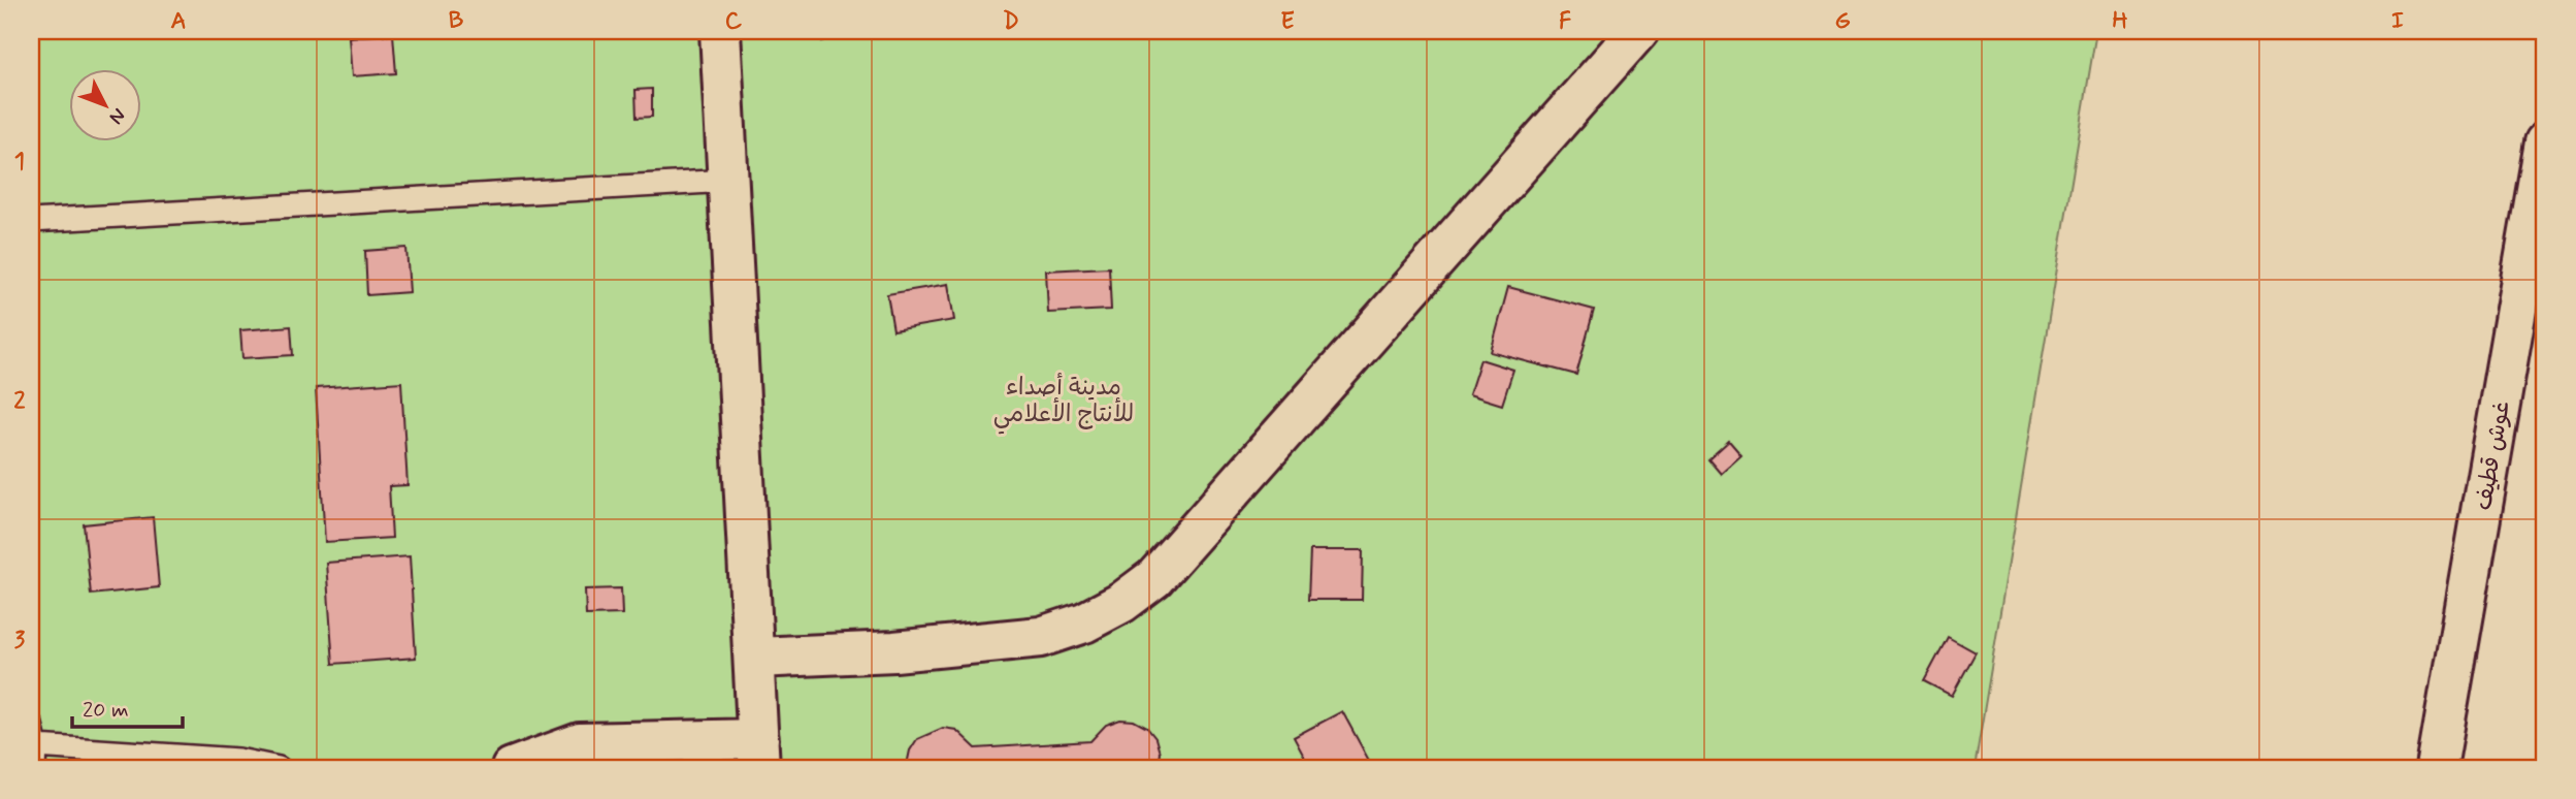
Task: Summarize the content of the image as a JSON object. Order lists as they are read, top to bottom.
{
  "streets": {
    "street": ["غوش قطيف"]
  },
  "parks": ["مدينة أصداء للأنتاج الأعلامي"],
  "scale_bar": "20 m",
  "north": "bottom right",
  "grid": {
    "columns": [
      "A",
      "B",
      "C",
      "D",
      "E",
      "F",
      "G",
      "H",
      "I"
    ],
    "rows": ["1", "2", "3"]
  }
}
